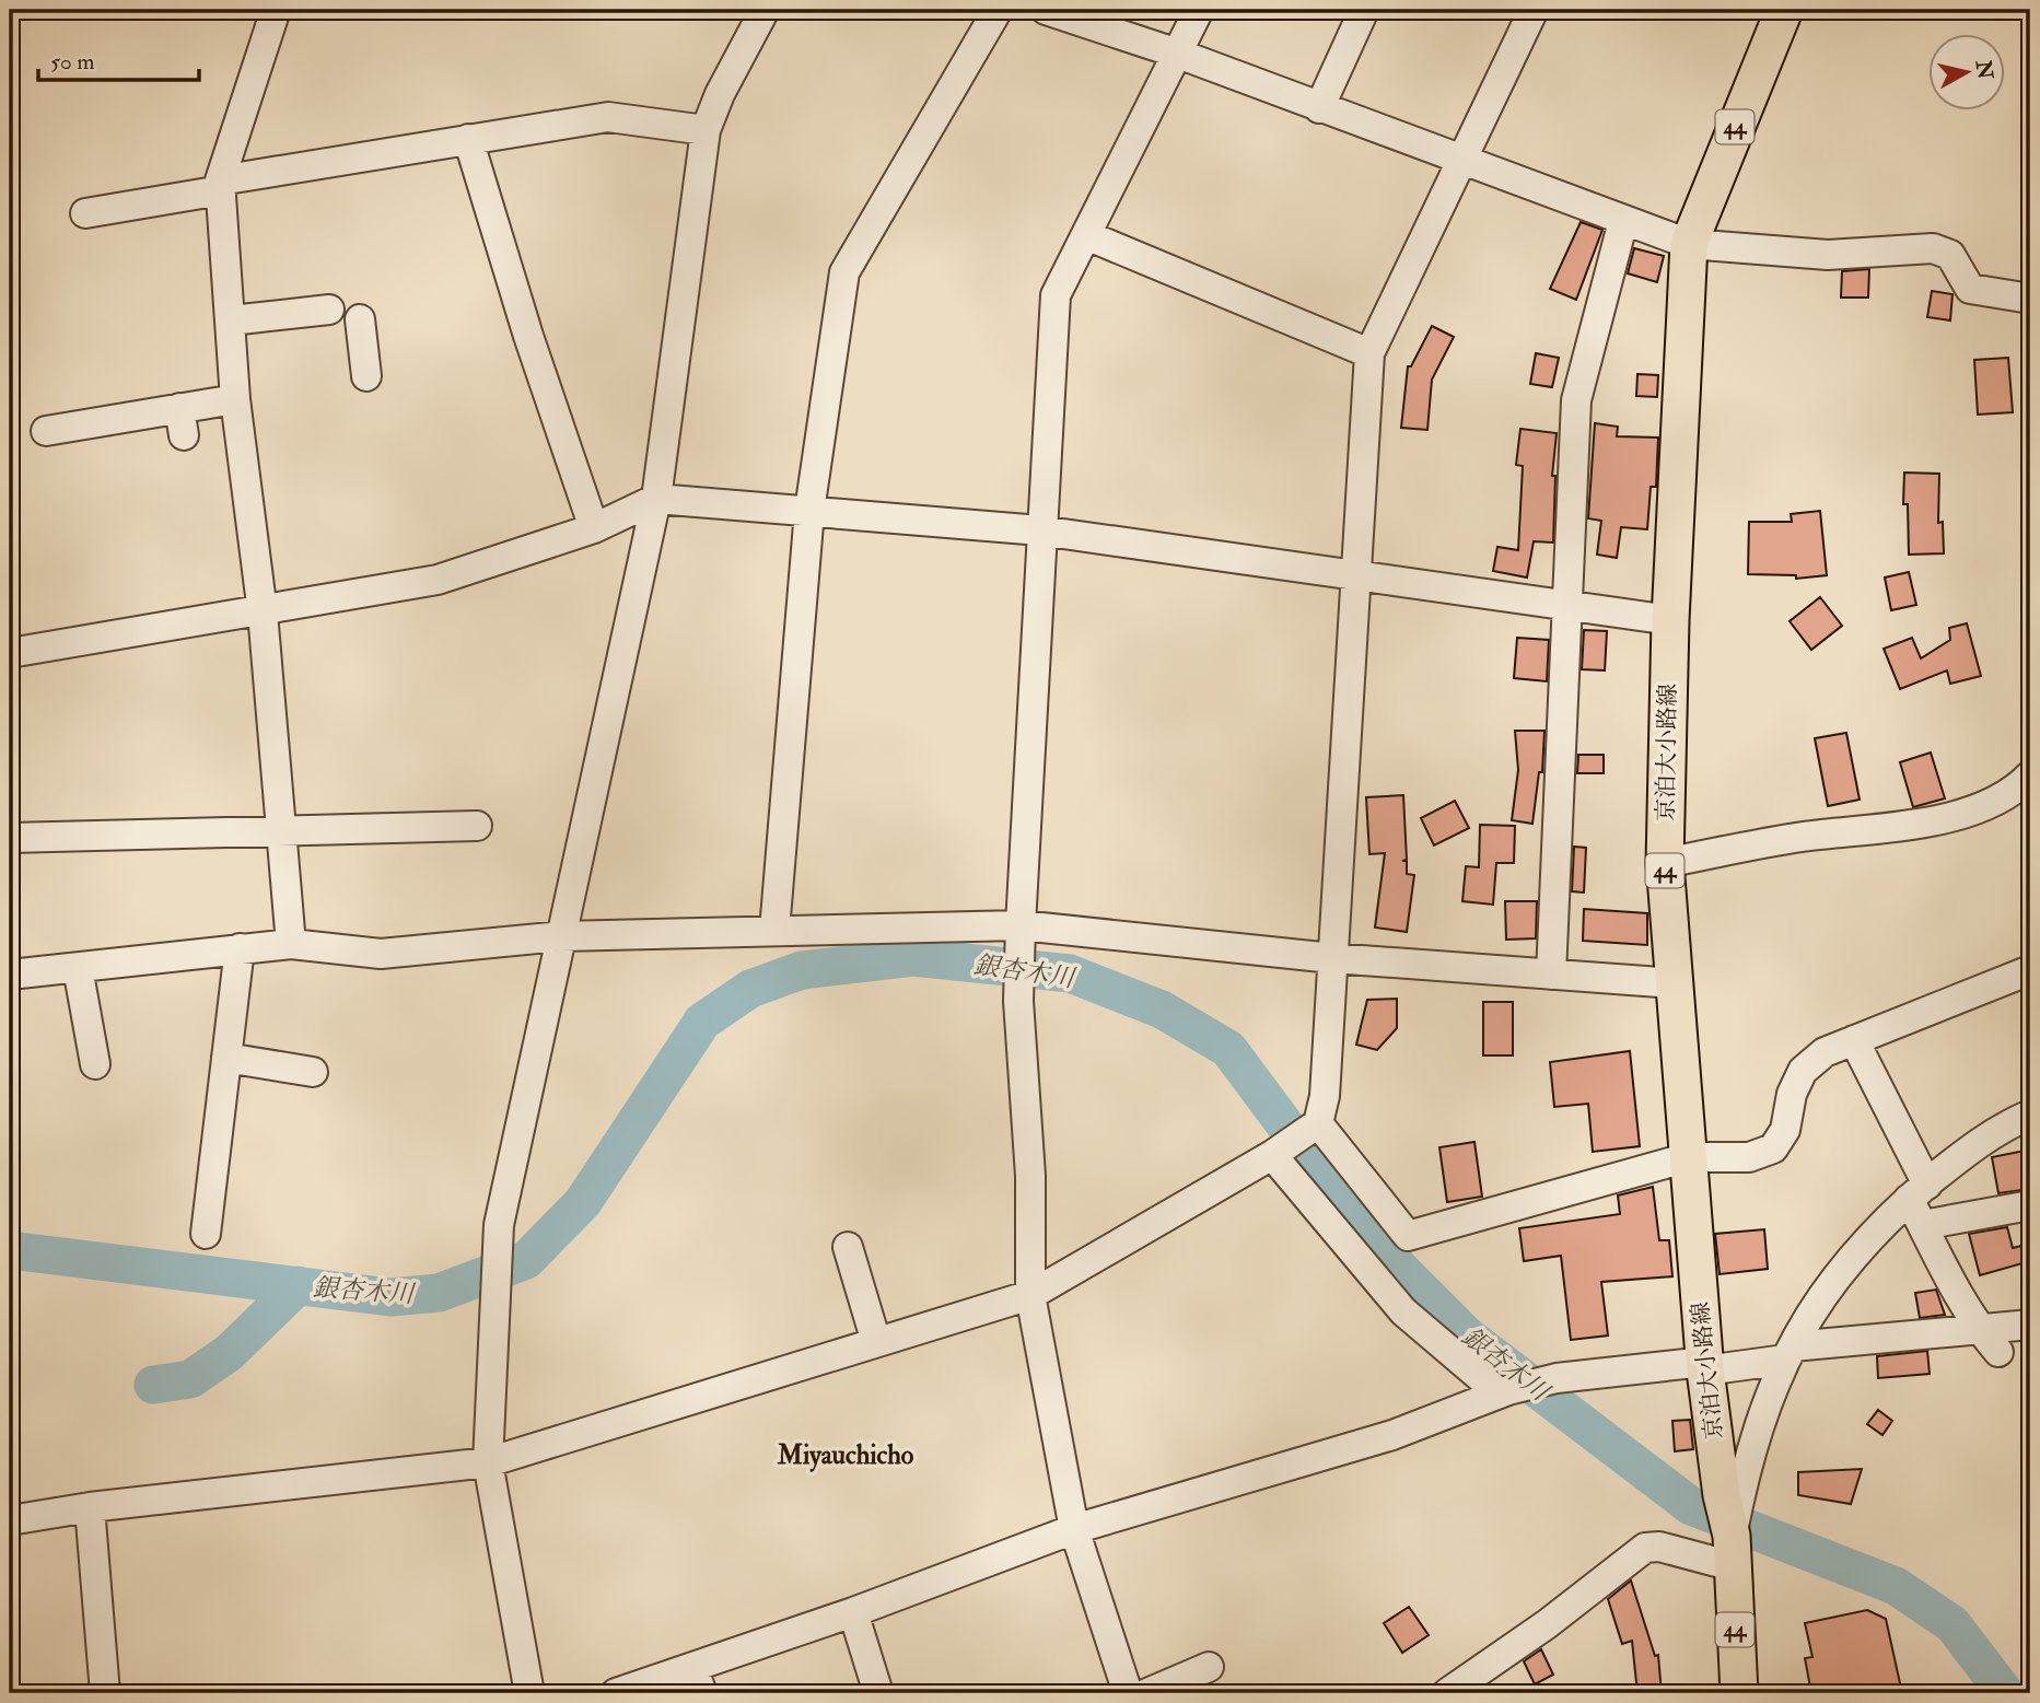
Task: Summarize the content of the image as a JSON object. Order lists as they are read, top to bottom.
{
  "streets": {
    "main road": ["44", "京泊大小路線"]
  },
  "districts": ["Miyauchicho"],
  "water": ["銀杏木川"],
  "scale_bar": "50 m",
  "north": "right"
}
